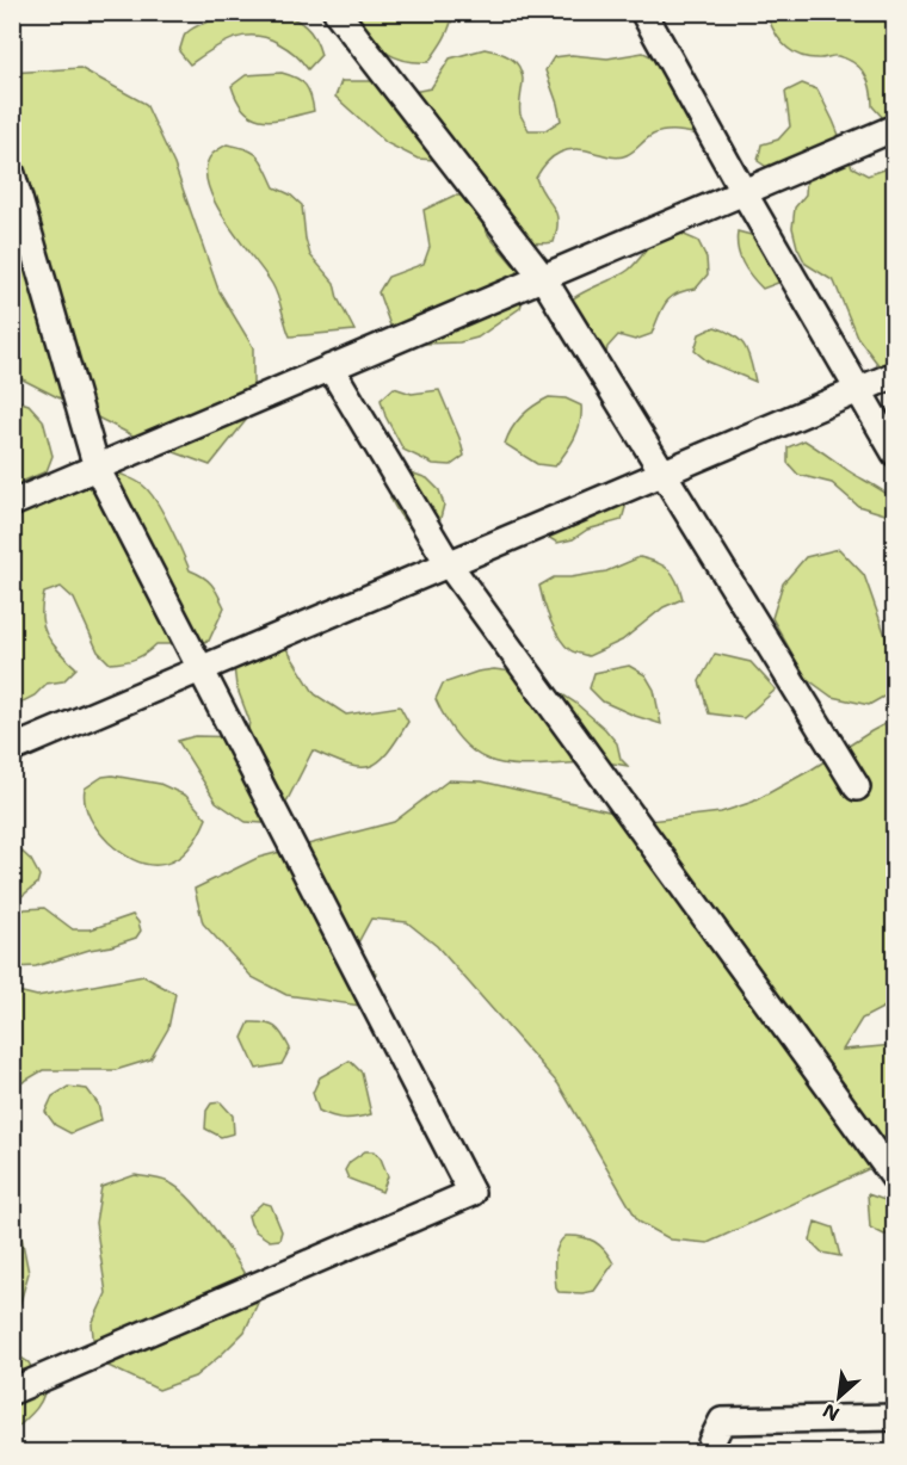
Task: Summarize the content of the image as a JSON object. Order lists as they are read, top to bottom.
{
  "north": "bottom left"
}
